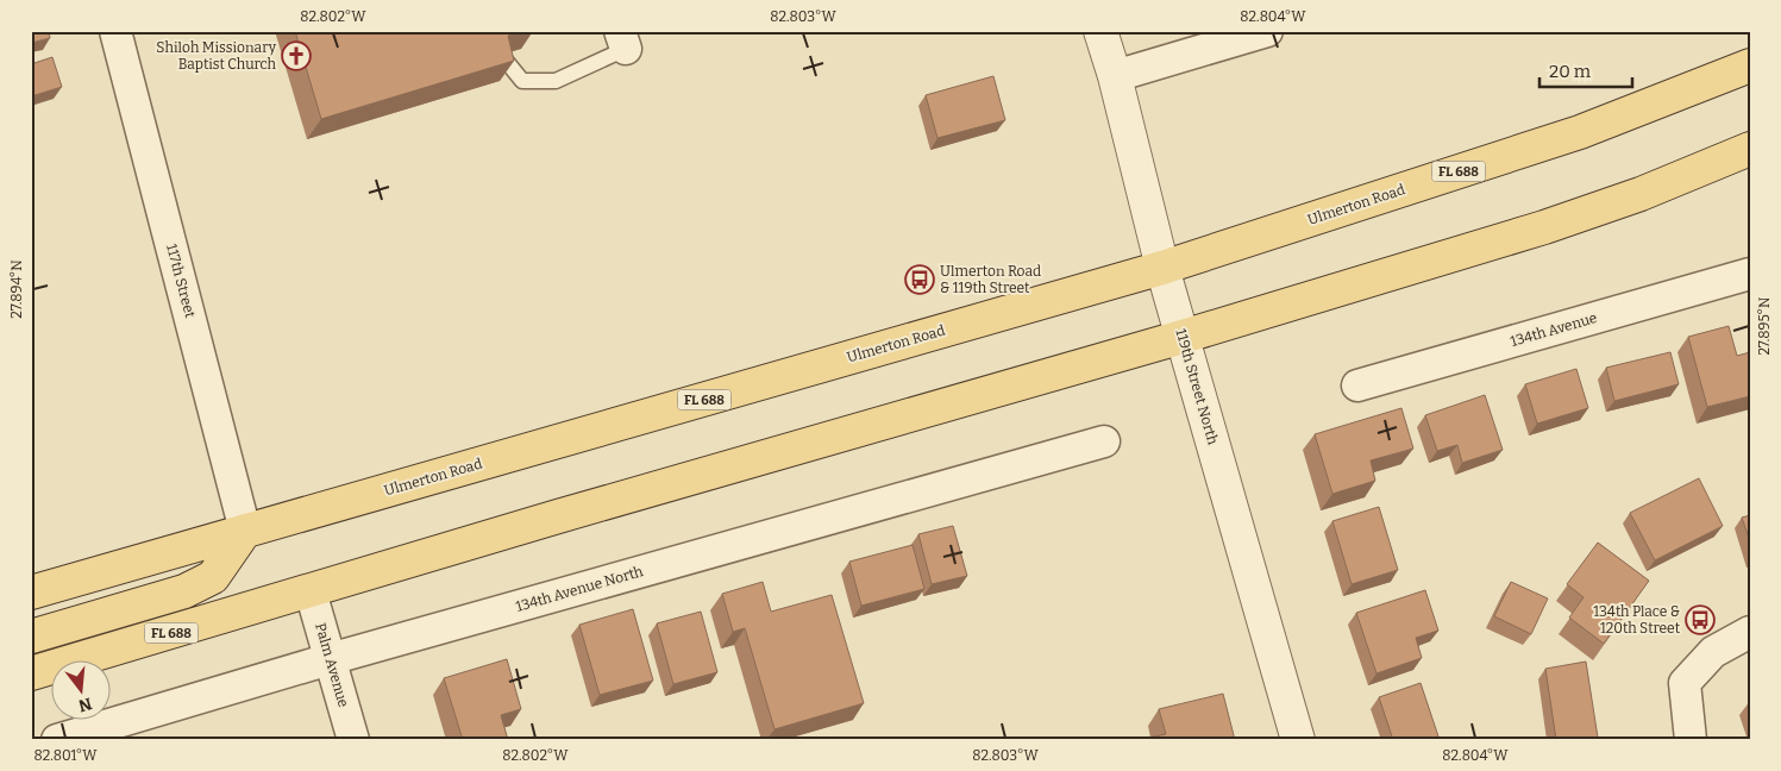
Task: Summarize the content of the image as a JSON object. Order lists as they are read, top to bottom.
{
  "streets": {
    "main road": ["FL 688", "Ulmerton Road"],
    "street": [
      "117th Street",
      "134th Avenue",
      "119th Street North",
      "134th Avenue North",
      "Palm Avenue"
    ]
  },
  "crossings": [
    ["FL 688", "119th Street North"],
    ["FL 688", "Palm Avenue"],
    ["Ulmerton Road", "117th Street"],
    ["Ulmerton Road", "119th Street North"],
    ["134th Avenue North", "Palm Avenue"]
  ],
  "places": {
    "church": ["Shiloh Missionary Baptist Church"],
    "bus stop": ["Ulmerton Road & 119th Street", "134th Place & 120th Street"]
  },
  "scale_bar": "20 m",
  "north": "bottom",
  "coordinates": [
    "82.802°W",
    "82.803°W",
    "82.804°W",
    "27.894°N",
    "27.895°N",
    "82.801°W"
  ]
}
